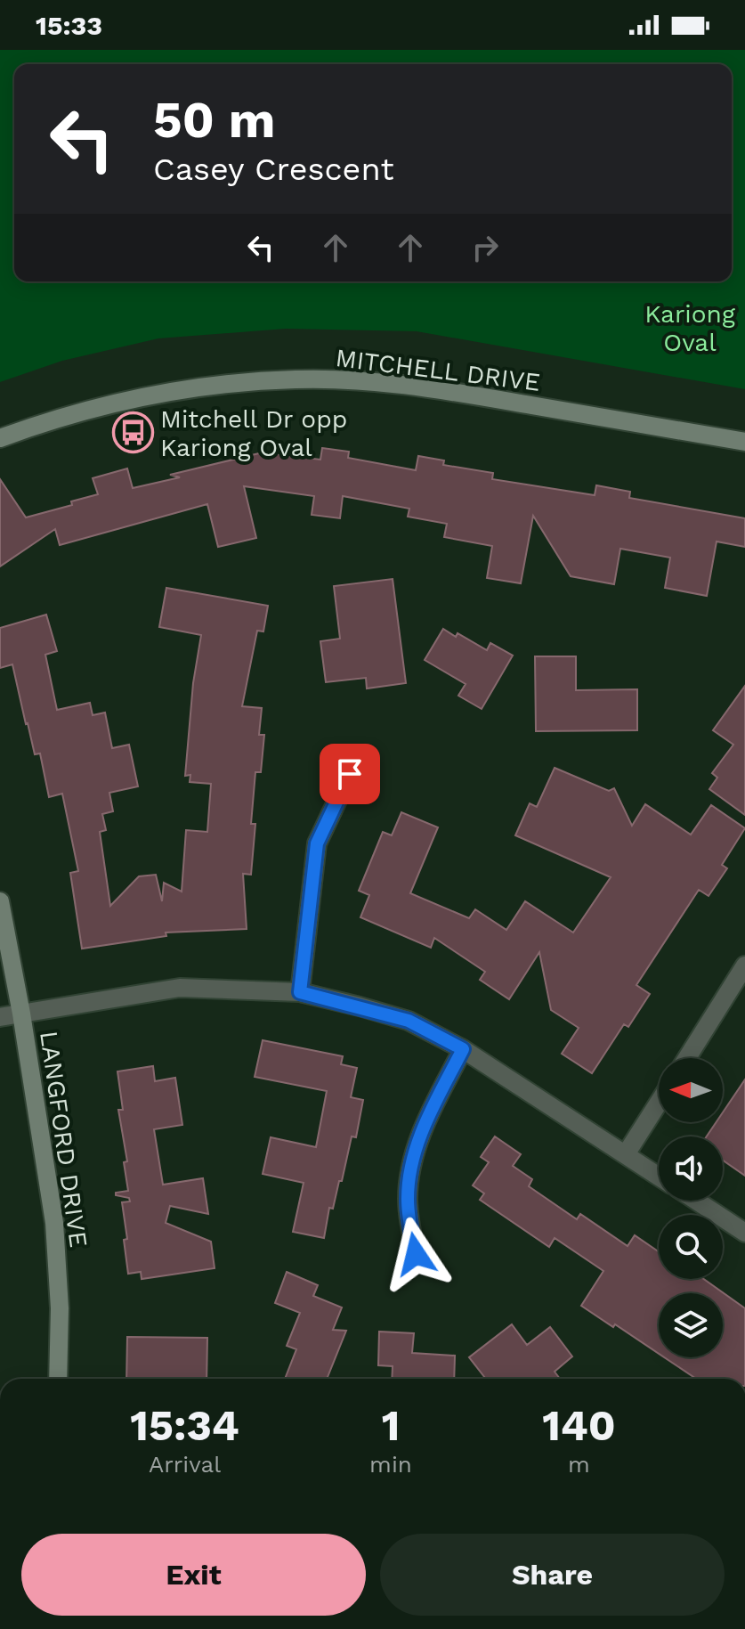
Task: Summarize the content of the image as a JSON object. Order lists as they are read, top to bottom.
{
  "streets": {
    "street": ["MITCHELL DRIVE", "LANGFORD DRIVE"]
  },
  "parks": ["Kariong Oval"],
  "places": {
    "bus stop": ["Mitchell Dr opp Kariong Oval"]
  },
  "north": "left",
  "page": {
    "status": "15:33",
    "turn": ["50 m", "Casey Crescent"],
    "eta": [
      "15:34",
      "Arrival",
      "1",
      "min",
      "140",
      "m"
    ],
    "buttons": ["Exit", "Share"]
  }
}
